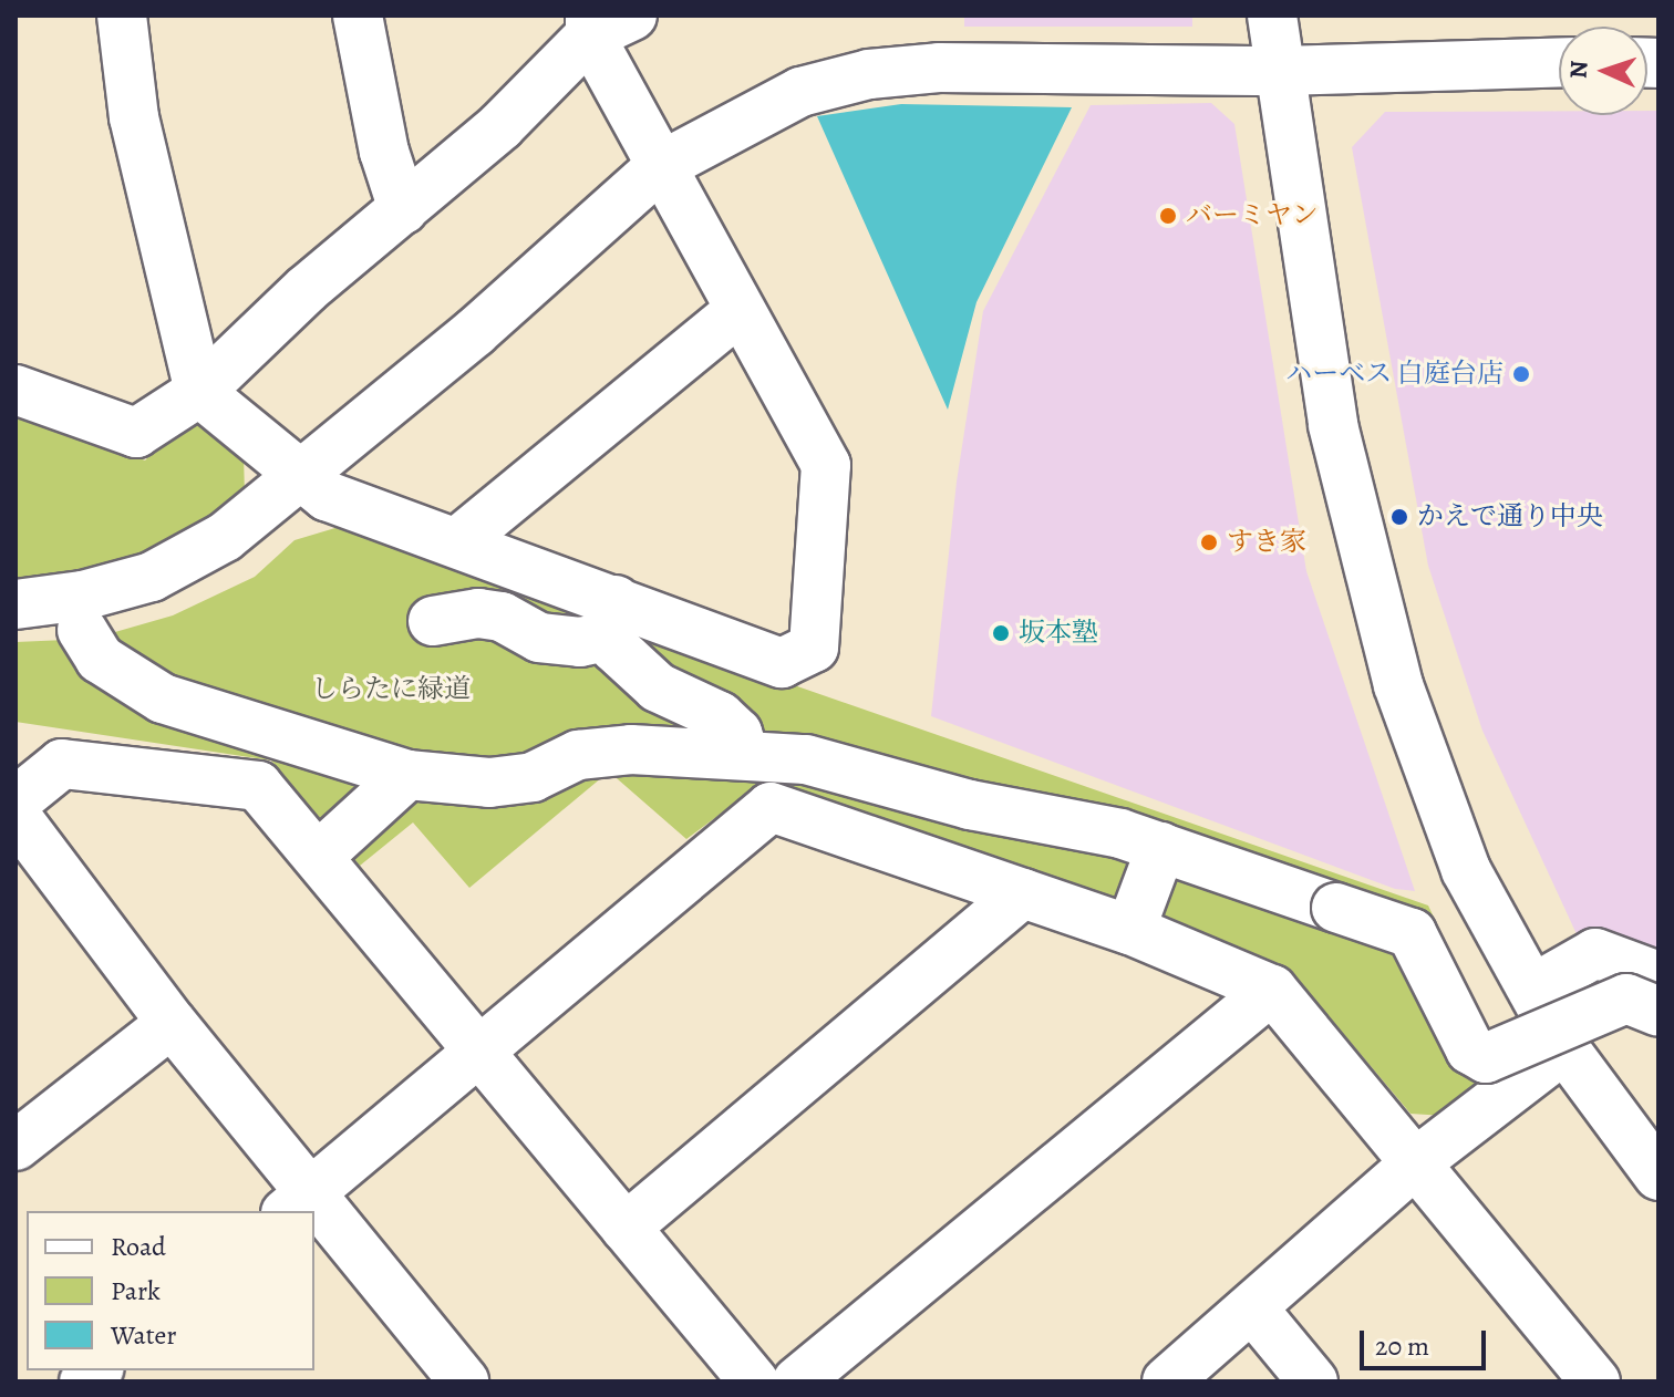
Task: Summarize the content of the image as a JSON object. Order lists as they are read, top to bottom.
{
  "parks": ["しらたに緑道"],
  "places": [
    "バーミヤン",
    "ハーベス 白庭台店",
    "かえで通り中央",
    "すき家",
    "坂本塾"
  ],
  "legend": ["Road", "Park", "Water"],
  "scale_bar": "20 m",
  "north": "left"
}
